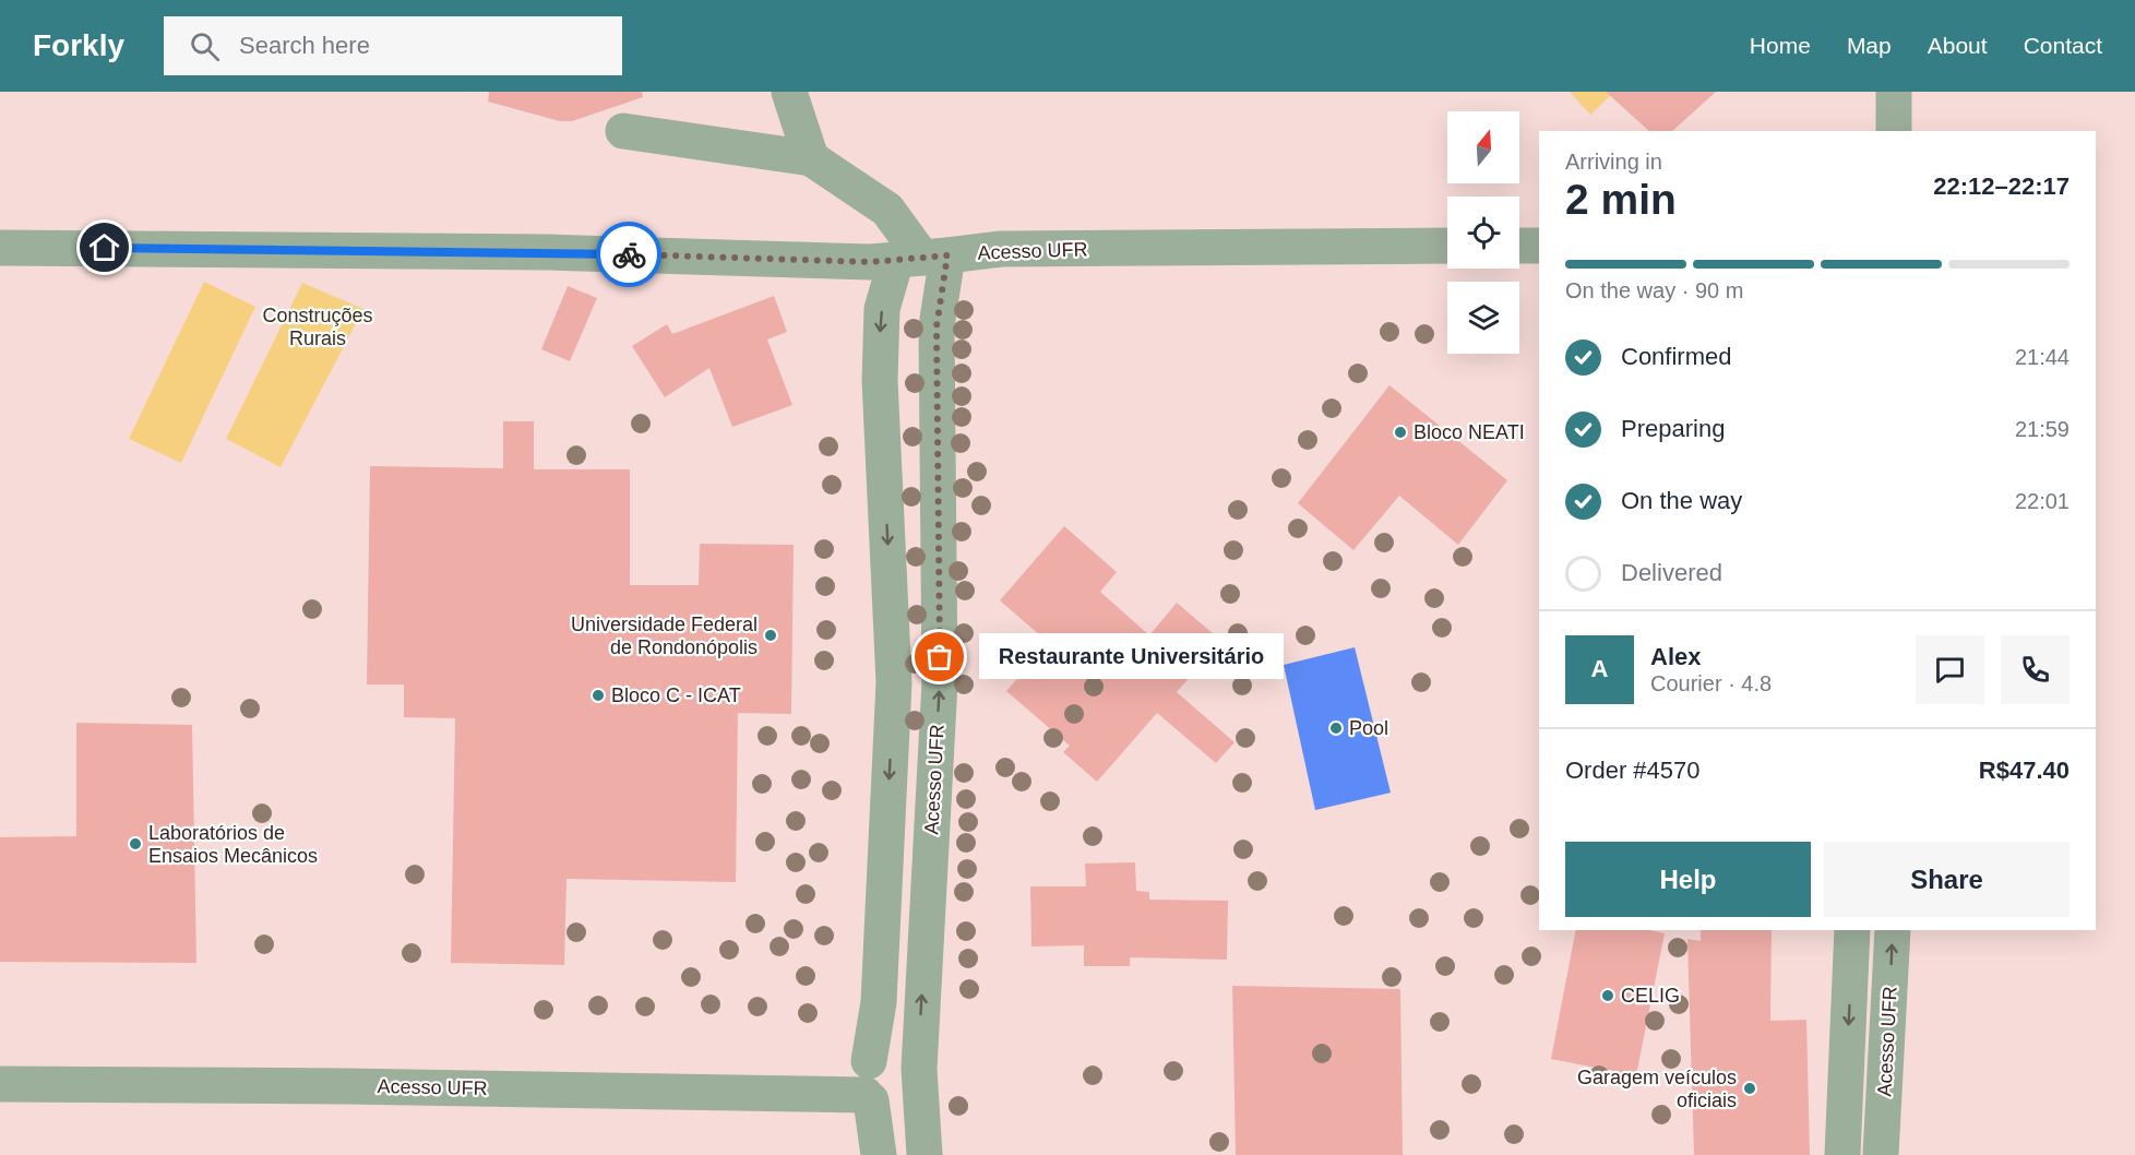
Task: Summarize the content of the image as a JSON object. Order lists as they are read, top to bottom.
{
  "streets": {
    "street": ["Acesso UFR"]
  },
  "parks": ["Construções Rurais"],
  "places": [
    "Bloco NEATI",
    "Universidade Federal de Rondonópolis",
    "Restaurante Universitário",
    "Bloco C - ICAT",
    "Pool",
    "Laboratórios de Ensaios Mecânicos",
    "CELIG",
    "Garagem veículos oficiais"
  ],
  "north": "top",
  "page": {
    "header": "Forkly",
    "search": "Search here",
    "nav": [
      "Home",
      "Map",
      "About",
      "Contact"
    ],
    "heading": ["2 min", "Arriving in", "22:12–22:17"],
    "panel": [
      "Alex",
      "Courier · 4.8",
      "Order #4570",
      "R$47.40"
    ],
    "bar": "On the way · 90 m",
    "list": [
      ["Confirmed", "21:44"],
      ["Preparing", "21:59"],
      ["On the way", "22:01"],
      "Delivered"
    ],
    "bubble": "Restaurante Universitário",
    "round": "A",
    "buttons": ["Help", "Share"]
  }
}
